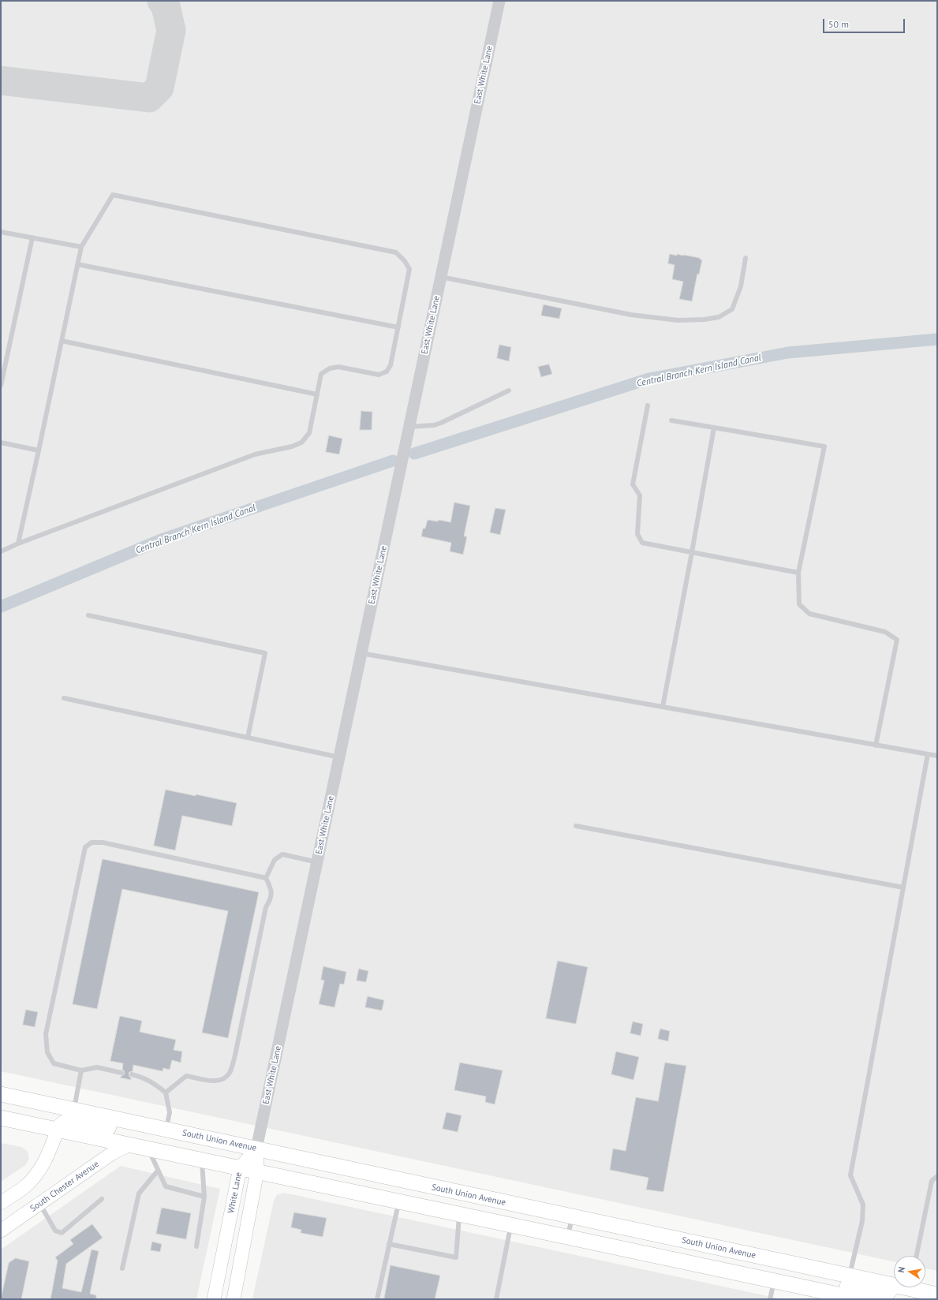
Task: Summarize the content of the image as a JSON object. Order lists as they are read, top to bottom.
{
  "streets": {
    "main road": ["South Union Avenue", "South Chester Avenue", "White Lane"],
    "street": ["East White Lane"]
  },
  "crossings": [
    ["East White Lane", "South Union Avenue"],
    ["East White Lane", "White Lane"],
    ["South Union Avenue", "White Lane"]
  ],
  "water": ["Central Branch Kern Island Canal"],
  "scale_bar": "50 m",
  "north": "left"
}
